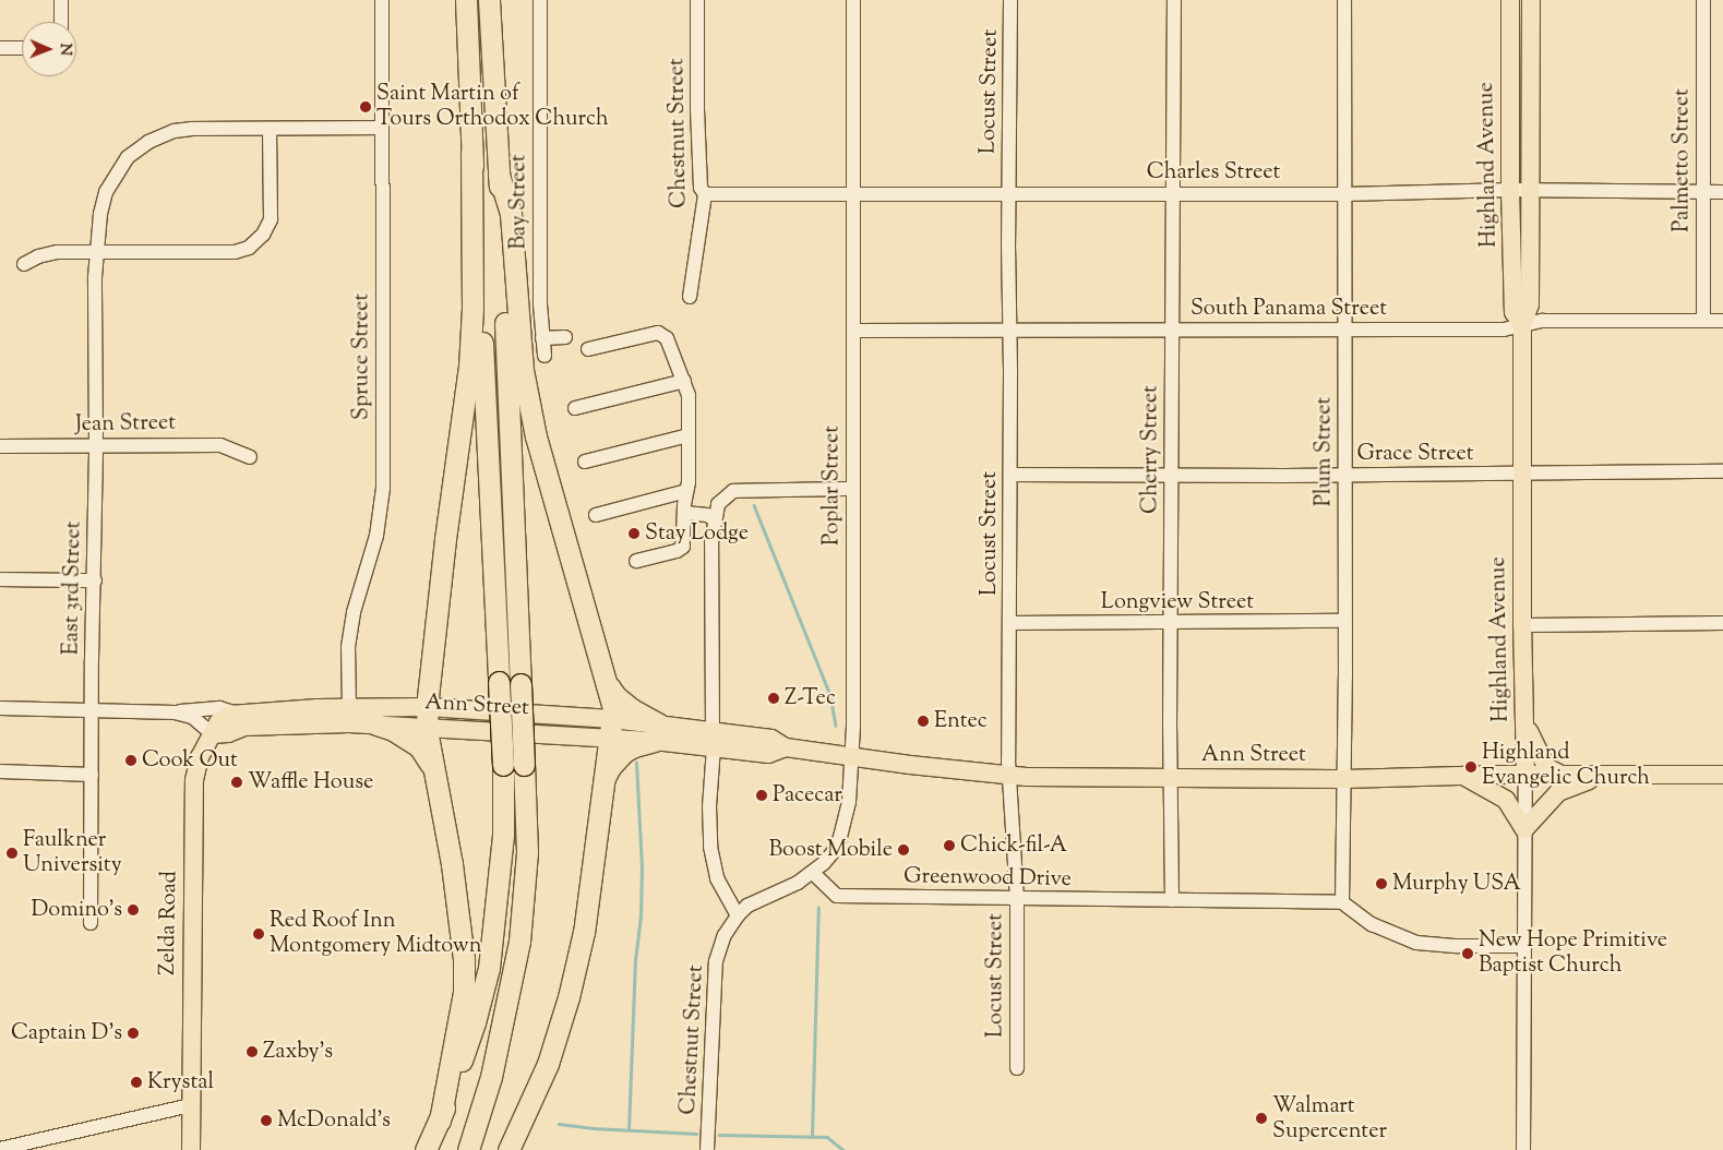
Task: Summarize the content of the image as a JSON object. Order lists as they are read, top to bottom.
{
  "streets": {
    "main road": ["Highland Avenue", "Ann Street", "Zelda Road"],
    "street": [
      "Locust Street",
      "Chestnut Street",
      "Palmetto Street",
      "Charles Street",
      "Bay Street",
      "South Panama Street",
      "Spruce Street",
      "Jean Street",
      "Cherry Street",
      "Plum Street",
      "Grace Street",
      "Poplar Street",
      "East 3rd Street",
      "Longview Street",
      "Greenwood Drive"
    ]
  },
  "crossings": [
    ["Locust Street", "Charles Street"],
    ["Locust Street", "South Panama Street"],
    ["Locust Street", "Grace Street"],
    ["Locust Street", "Longview Street"],
    ["Locust Street", "Ann Street"],
    ["Locust Street", "Greenwood Drive"],
    ["Chestnut Street", "Charles Street"],
    ["Chestnut Street", "Poplar Street"],
    ["Palmetto Street", "Charles Street"],
    ["Palmetto Street", "South Panama Street"],
    ["Highland Avenue", "Charles Street"],
    ["Highland Avenue", "South Panama Street"],
    ["Highland Avenue", "Grace Street"],
    ["Highland Avenue", "Ann Street"],
    ["Charles Street", "Cherry Street"],
    ["Charles Street", "Plum Street"],
    ["Charles Street", "Poplar Street"],
    ["South Panama Street", "Cherry Street"],
    ["South Panama Street", "Plum Street"],
    ["South Panama Street", "Poplar Street"],
    ["Spruce Street", "East 3rd Street"],
    ["Spruce Street", "Ann Street"],
    ["Jean Street", "East 3rd Street"],
    ["Cherry Street", "Grace Street"],
    ["Cherry Street", "Longview Street"],
    ["Cherry Street", "Ann Street"],
    ["Cherry Street", "Greenwood Drive"],
    ["Plum Street", "Grace Street"],
    ["Plum Street", "Longview Street"],
    ["Plum Street", "Ann Street"],
    ["Plum Street", "Greenwood Drive"],
    ["Poplar Street", "Ann Street"],
    ["Poplar Street", "Greenwood Drive"],
    ["East 3rd Street", "Ann Street"],
    ["Ann Street", "Zelda Road"]
  ],
  "places": [
    "Saint Martin of Tours Orthodox Church",
    "Stay Lodge",
    "Z-Tec",
    "Entec",
    "Cook Out",
    "Highland Evangelic Church",
    "Waffle House",
    "Pacecar",
    "Chick-fil-A",
    "Boost Mobile",
    "Faulkner University",
    "Murphy USA",
    "Domino's",
    "Red Roof Inn Montgomery Midtown",
    "New Hope Primitive Baptist Church",
    "Captain D's",
    "Zaxby's",
    "Krystal",
    "Walmart Supercenter",
    "McDonald's"
  ],
  "north": "right"
}
